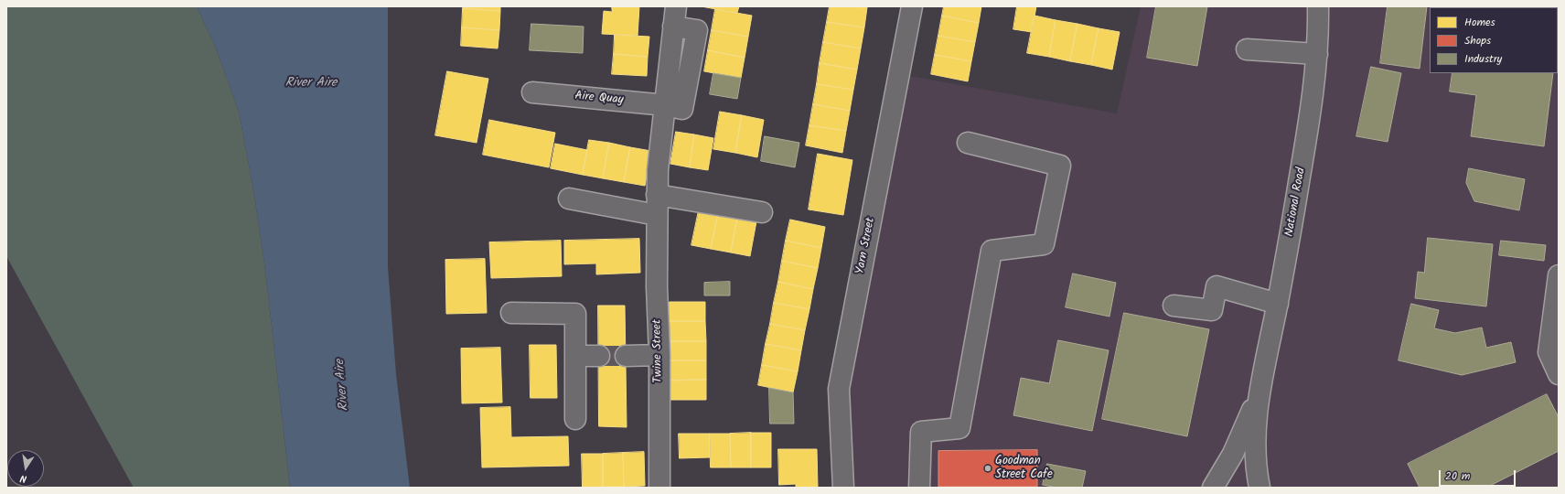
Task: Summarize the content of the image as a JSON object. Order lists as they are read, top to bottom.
{
  "streets": {
    "street": [
      "Aire Quay",
      "National Road",
      "Yarn Street",
      "Twine Street"
    ]
  },
  "crossings": [
    ["Aire Quay", "Twine Street"]
  ],
  "water": ["River Aire"],
  "places": ["Goodman Street Cafe"],
  "legend": ["Homes", "Shops", "Industry"],
  "scale_bar": "20 m",
  "north": "bottom"
}
